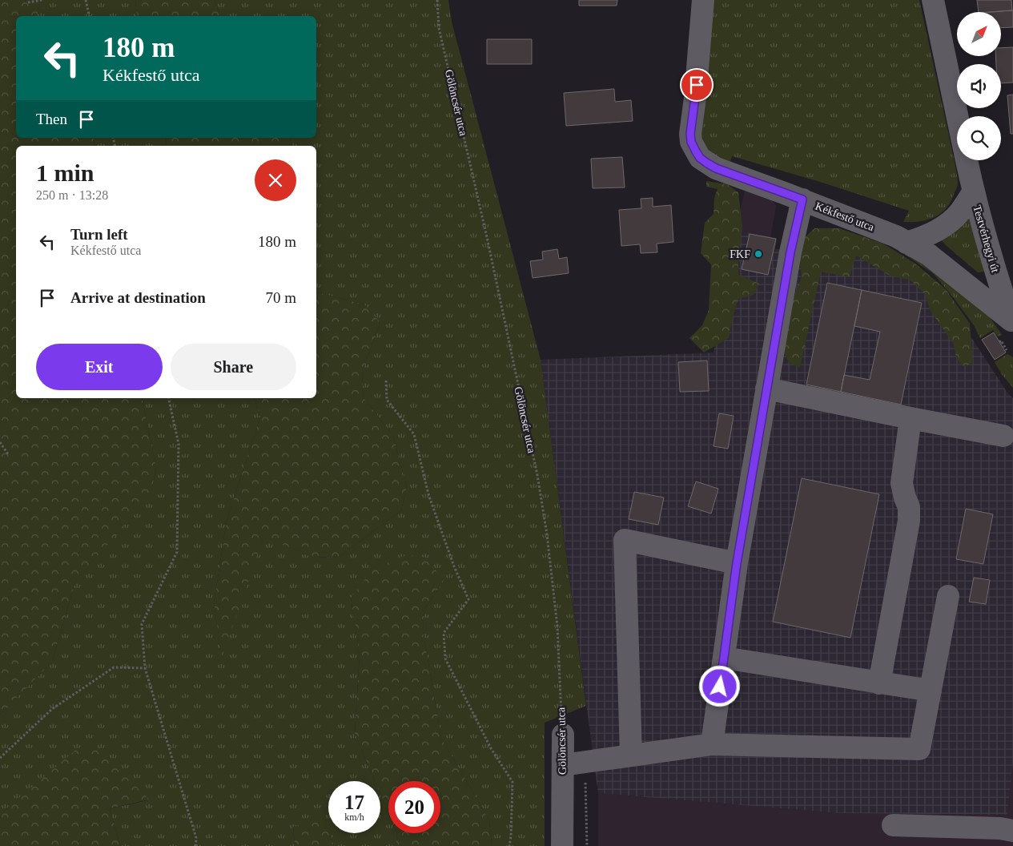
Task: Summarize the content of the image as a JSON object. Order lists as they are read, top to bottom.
{
  "streets": {
    "street": ["Gölöncsér utca", "Kékfestő utca", "Testvérhegyi út"]
  },
  "crossings": [
    ["Kékfestő utca", "Testvérhegyi út"]
  ],
  "places": ["FKF"],
  "north": "top right",
  "page": {
    "turn": ["180 m", "Kékfestő utca"],
    "then": "Then",
    "heading": ["1 min", "250 m · 13:28"],
    "list": [
      {
        "name": "Turn left",
        "note": "Kékfestő utca",
        "value": "180 m"
      },
      {
        "name": "Arrive at destination",
        "value": "70 m"
      }
    ],
    "buttons": ["Exit", "Share"],
    "speed": "17 km/h",
    "limit": "20"
  }
}
